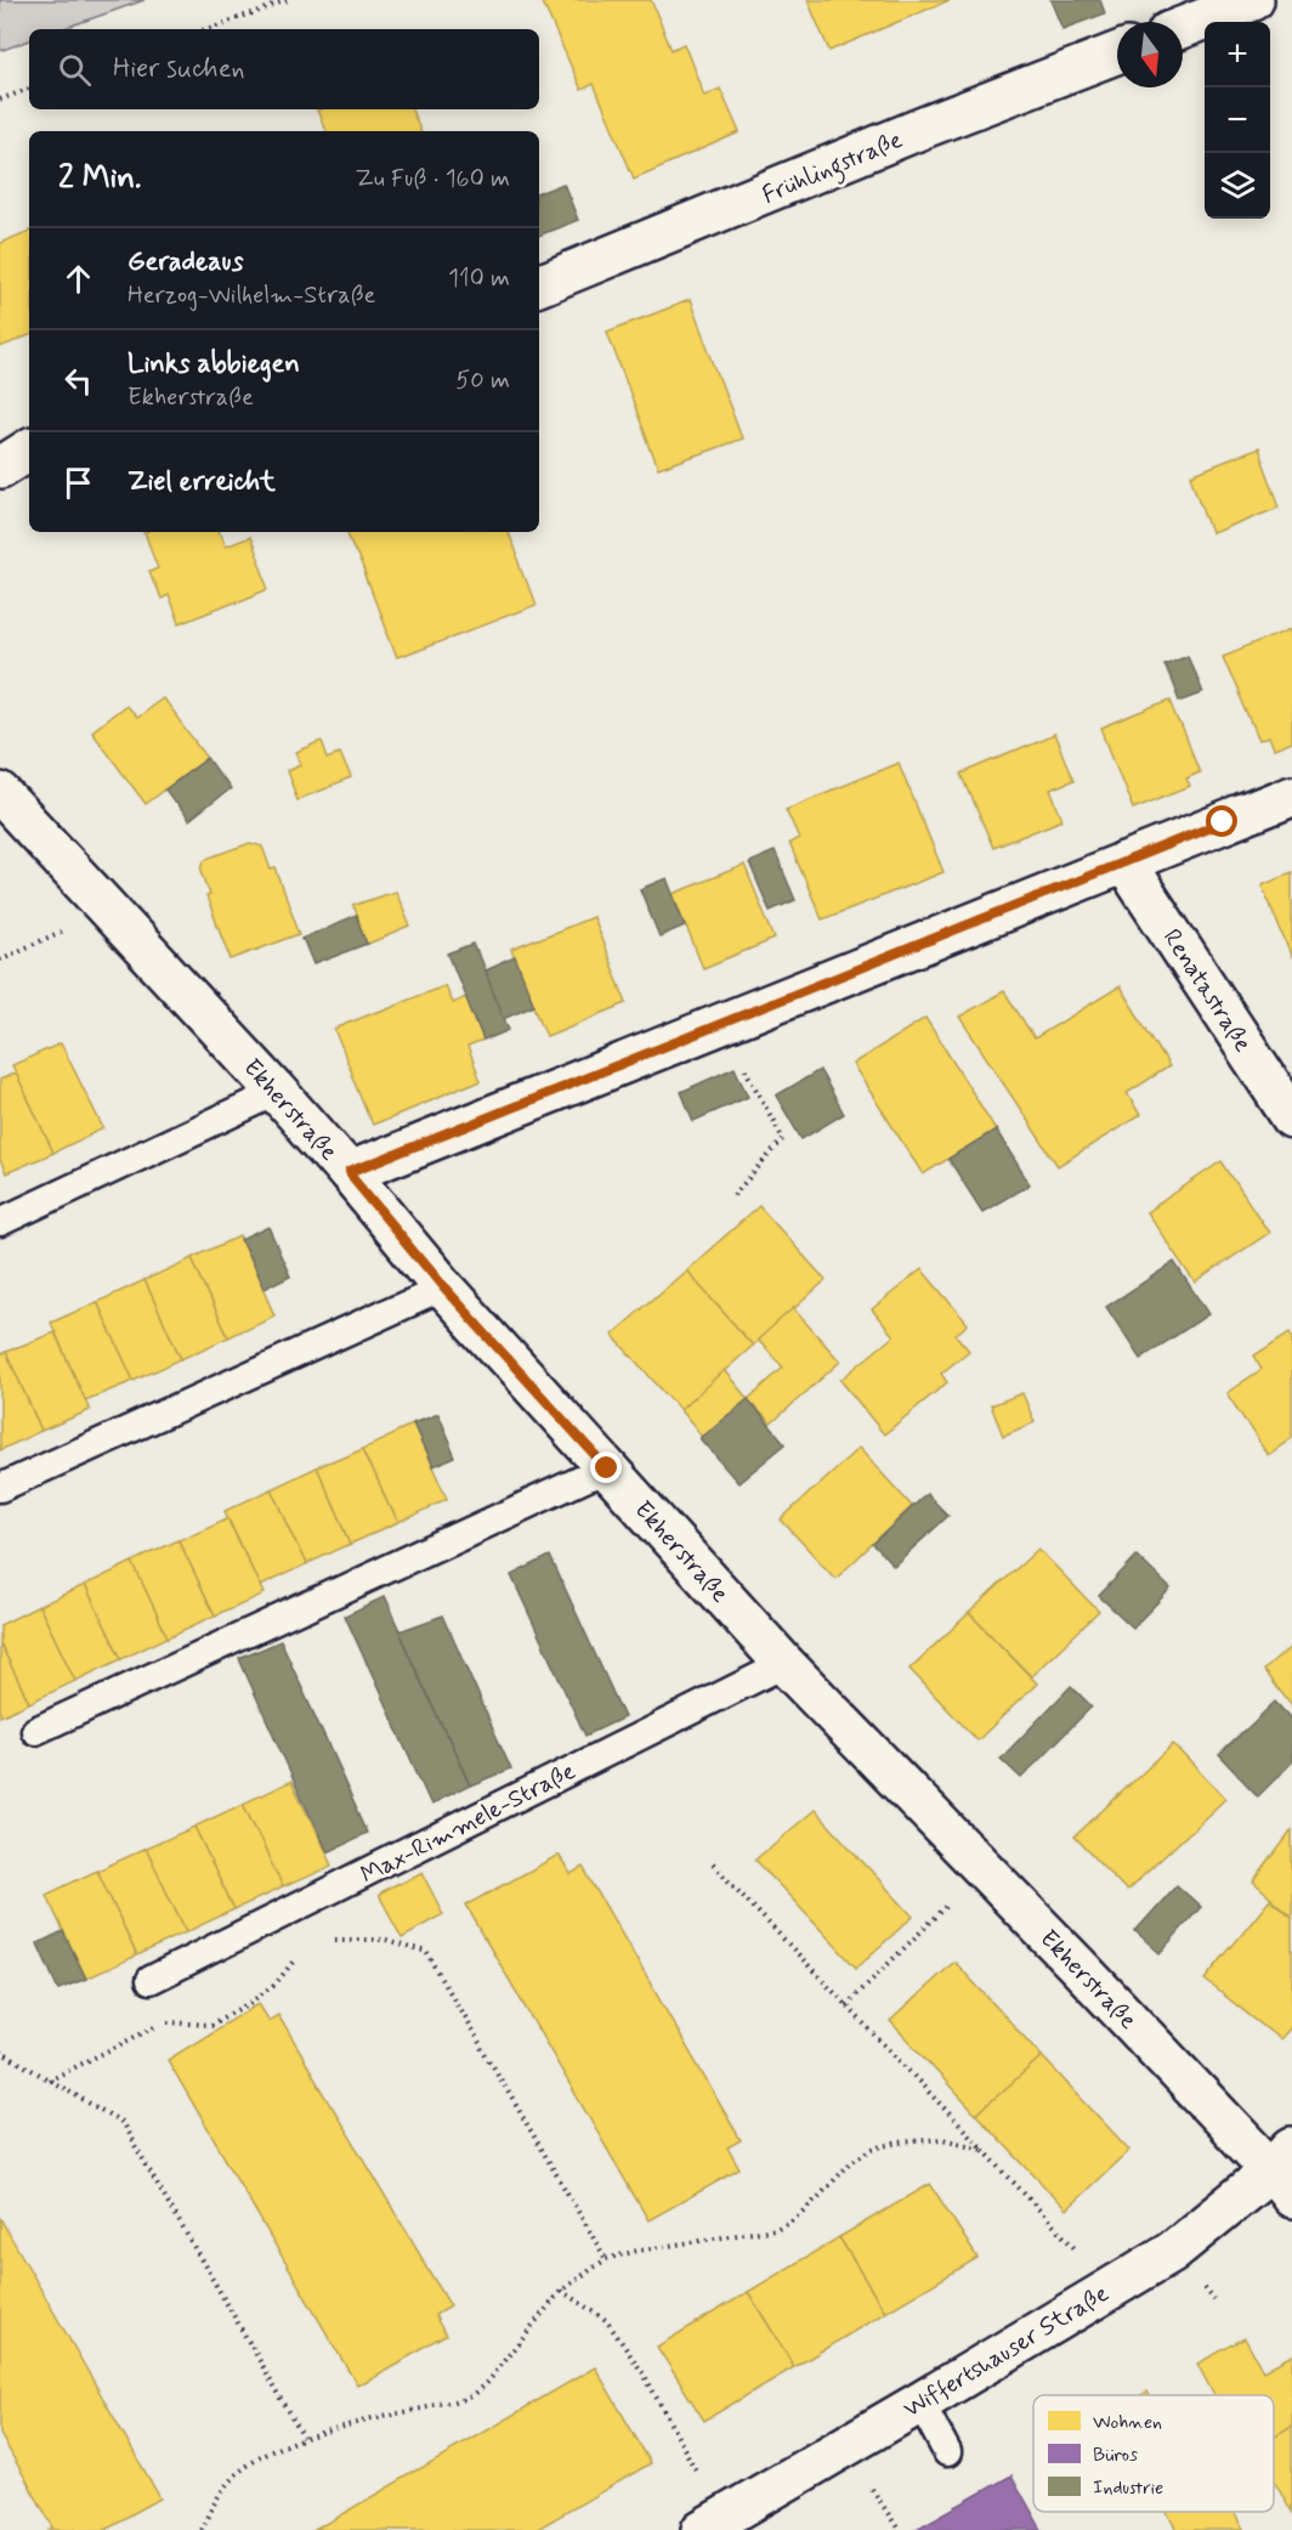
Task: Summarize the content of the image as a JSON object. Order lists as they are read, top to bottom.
{
  "streets": {
    "street": [
      "Frühlingstraße",
      "Renatastraße",
      "Ekherstraße",
      "Wiffertshauser Straße"
    ],
    "lane": ["Max-Rimmele-Straße"]
  },
  "crossings": [
    ["Ekherstraße", "Max-Rimmele-Straße"],
    ["Ekherstraße", "Wiffertshauser Straße"]
  ],
  "legend": ["Wohnen", "Büros", "Industrie"],
  "north": "bottom",
  "page": {
    "map_buttons": ["+", "−"],
    "search": "Hier suchen",
    "heading": ["2 Min.", "Zu Fuß · 160 m"],
    "list": [
      ["Geradeaus", "Herzog-Wilhelm-Straße", "110 m"],
      ["Links abbiegen", "Ekherstraße", "50 m"],
      "Ziel erreicht"
    ]
  }
}
